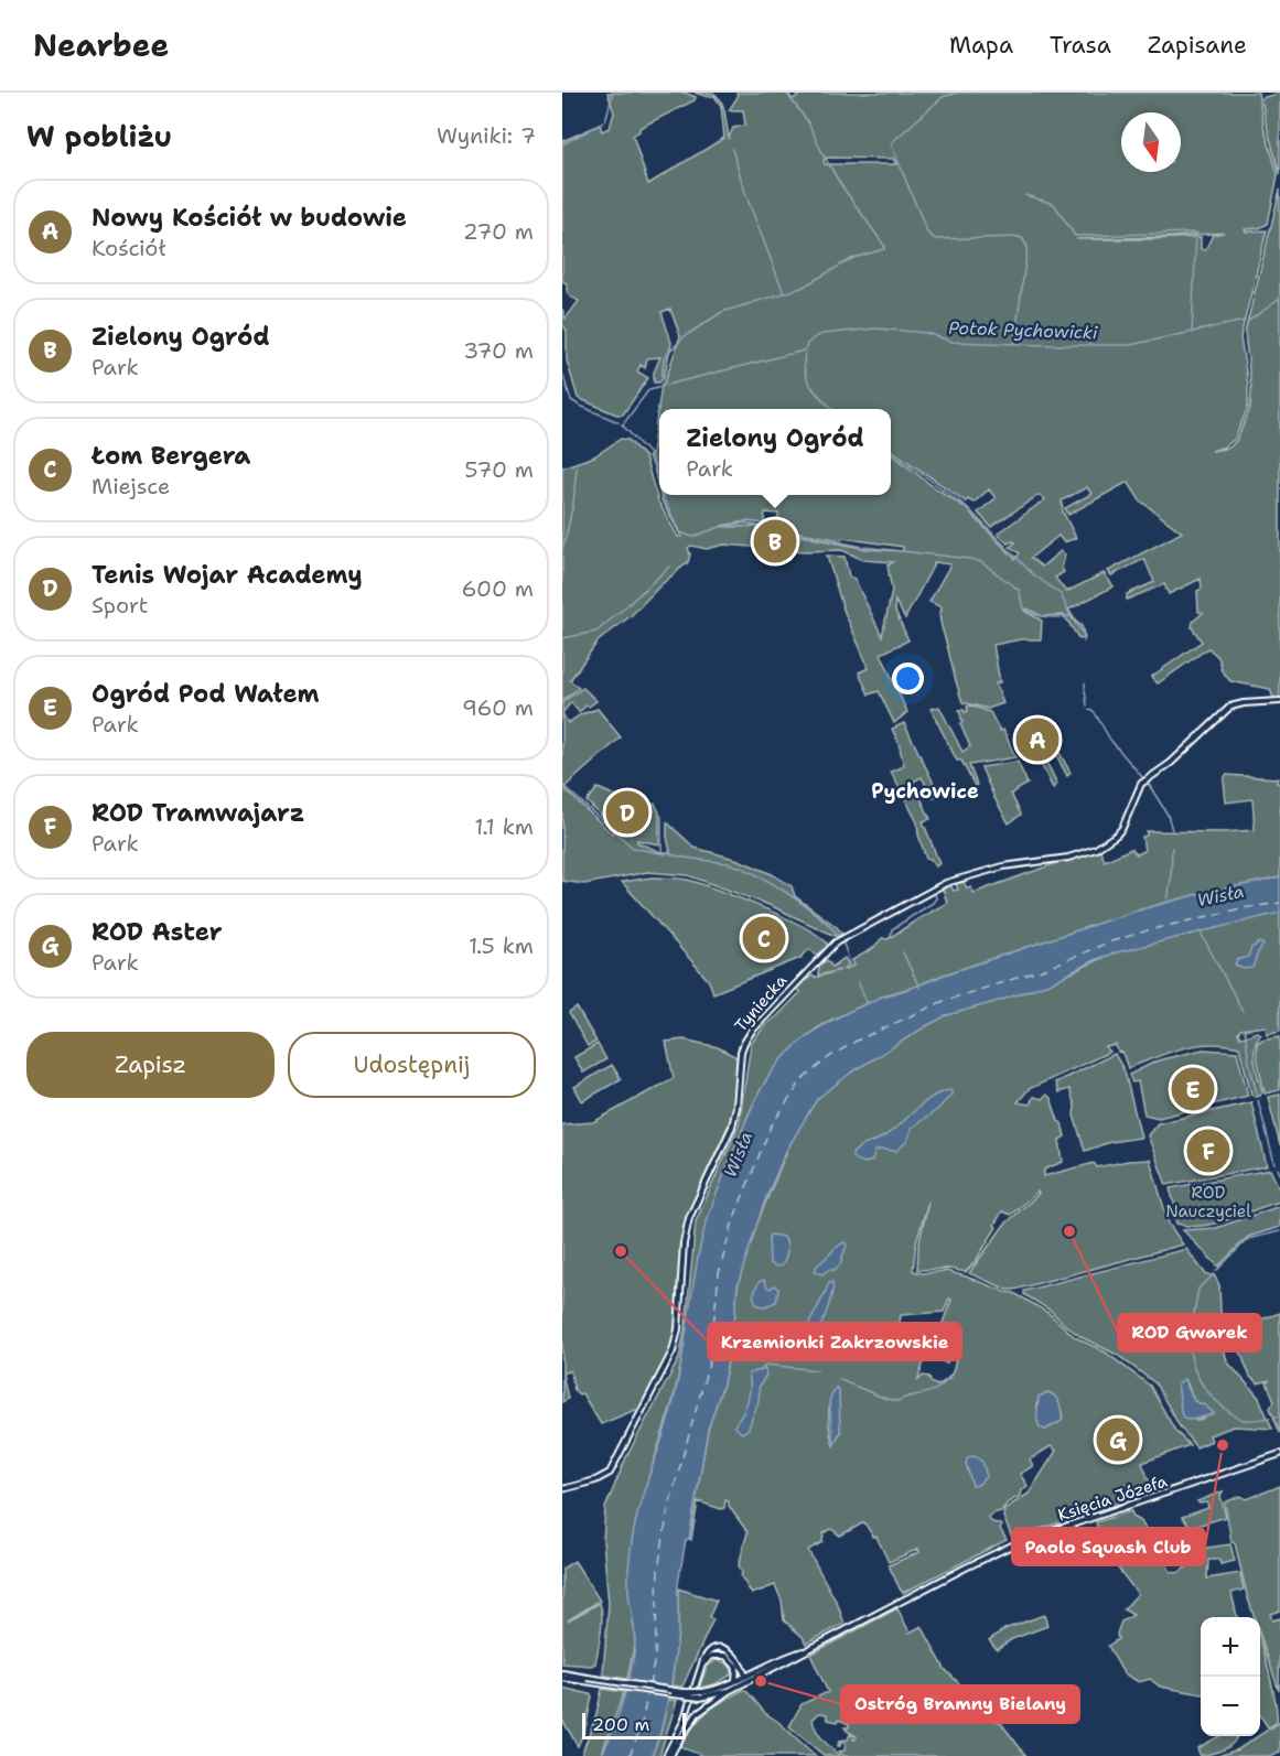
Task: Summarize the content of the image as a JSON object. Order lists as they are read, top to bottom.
{
  "streets": {
    "street": ["Tyniecka", "Księcia Józefa"]
  },
  "districts": ["Pychowice"],
  "water": ["Potok Pychowicki", "Wisła"],
  "parks": ["ROD Nauczyciel"],
  "places": [
    "ROD Gwarek",
    "Krzemionki Zakrzowskie",
    "Paolo Squash Club",
    "Ostróg Bramny Bielany"
  ],
  "scale_bar": "200 m",
  "north": "bottom",
  "page": {
    "header": "Nearbee",
    "nav": ["Mapa", "Trasa", "Zapisane"],
    "heading": ["W pobliżu", "Wyniki: 7"],
    "list": [
      {
        "mark": "A",
        "name": "Nowy Kościół w budowie",
        "note": "Kościół",
        "value": "270 m"
      },
      {
        "mark": "B",
        "name": "Zielony Ogród",
        "note": "Park",
        "value": "370 m"
      },
      {
        "mark": "C",
        "name": "Łom Bergera",
        "note": "Miejsce",
        "value": "570 m"
      },
      {
        "mark": "D",
        "name": "Tenis Wojar Academy",
        "note": "Sport",
        "value": "600 m"
      },
      {
        "mark": "E",
        "name": "Ogród Pod Wałem",
        "note": "Park",
        "value": "960 m"
      },
      {
        "mark": "F",
        "name": "ROD Tramwajarz",
        "note": "Park",
        "value": "1.1 km"
      },
      {
        "mark": "G",
        "name": "ROD Aster",
        "note": "Park",
        "value": "1.5 km"
      }
    ],
    "popup": ["Zielony Ogród", "Park"],
    "pins": [
      "B",
      "A",
      "D",
      "C",
      "E",
      "F",
      "G"
    ],
    "buttons": ["Zapisz", "Udostępnij"],
    "map_buttons": ["+", "−"],
    "scale": "200 m"
  }
}
